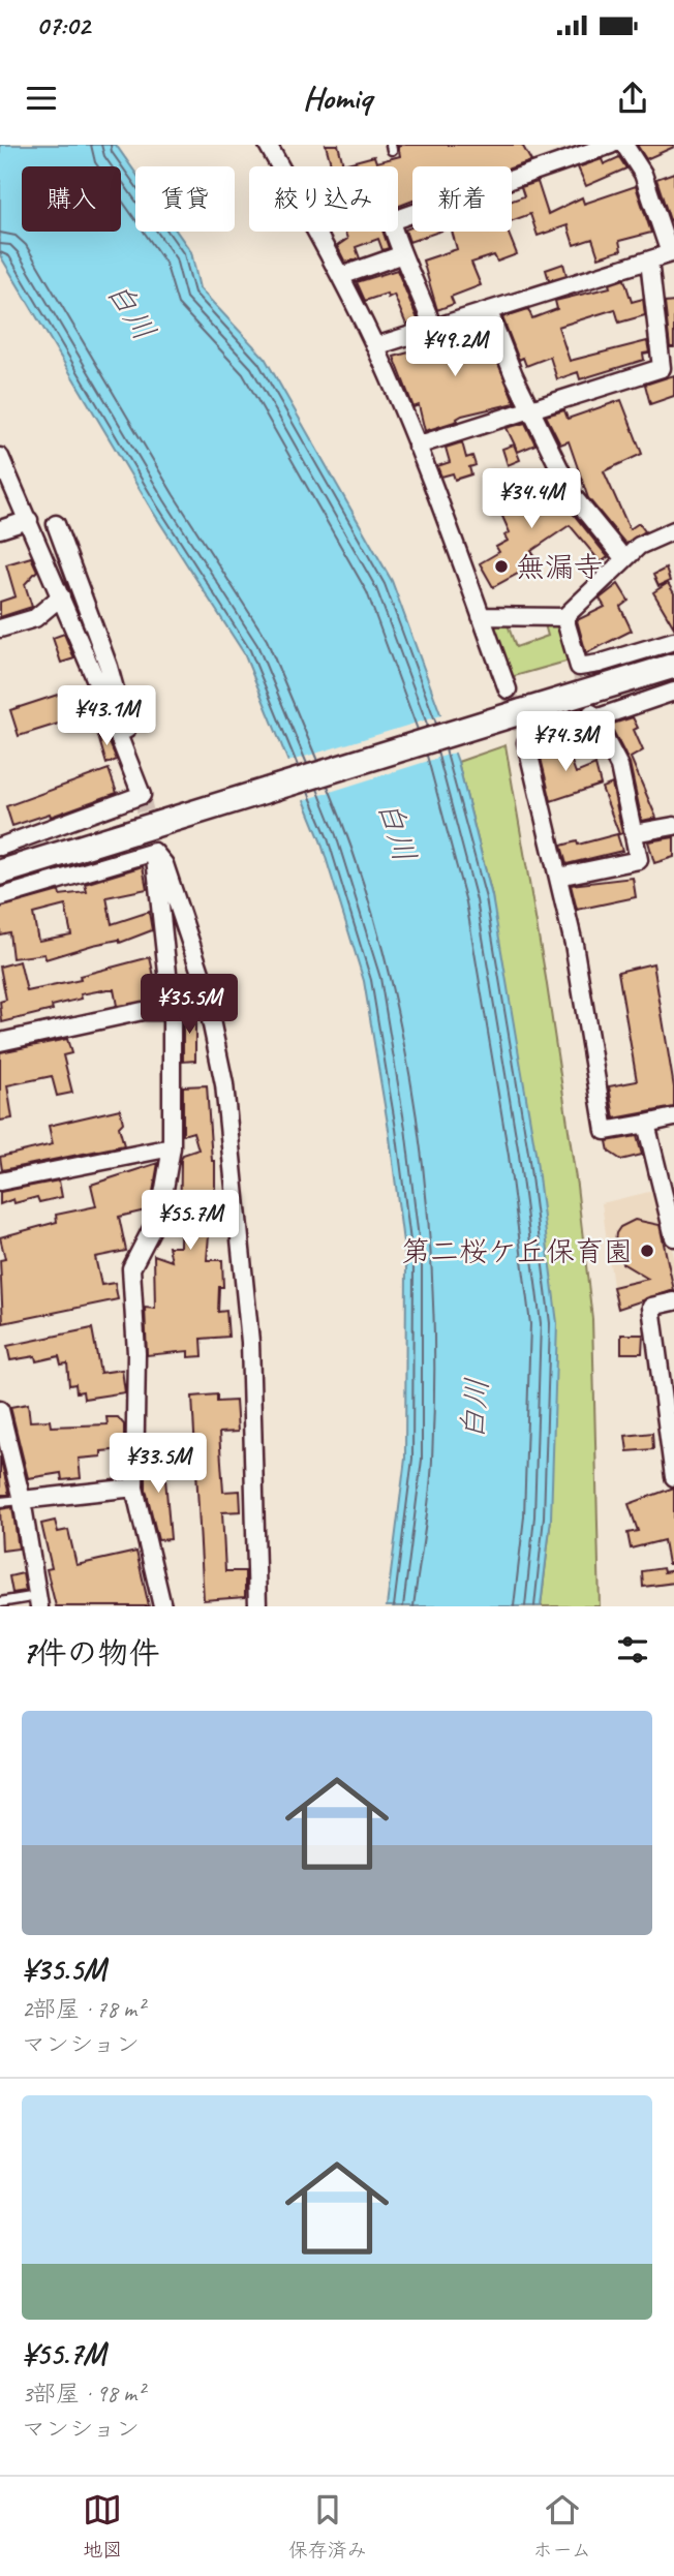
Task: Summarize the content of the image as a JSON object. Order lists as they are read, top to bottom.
{
  "water": ["白川"],
  "places": ["無漏寺", "第二桜ケ丘保育園"],
  "page": {
    "status": "07:02",
    "header": "Homiq",
    "chip": [
      "購入",
      "賃貸",
      "絞り込み",
      "新着"
    ],
    "price": [
      "¥49.2M",
      "¥34.4M",
      "¥43.1M",
      "¥74.3M",
      "¥35.5M",
      "¥55.7M",
      "¥33.5M"
    ],
    "heading": "7件の物件",
    "list": [
      {
        "name": "¥35.5M",
        "note": "2部屋 · 78 m² · マンション"
      },
      {
        "name": "¥55.7M",
        "note": "3部屋 · 98 m² · マンション"
      }
    ],
    "tabs": ["地図", "保存済み", "ホーム"]
  }
}
